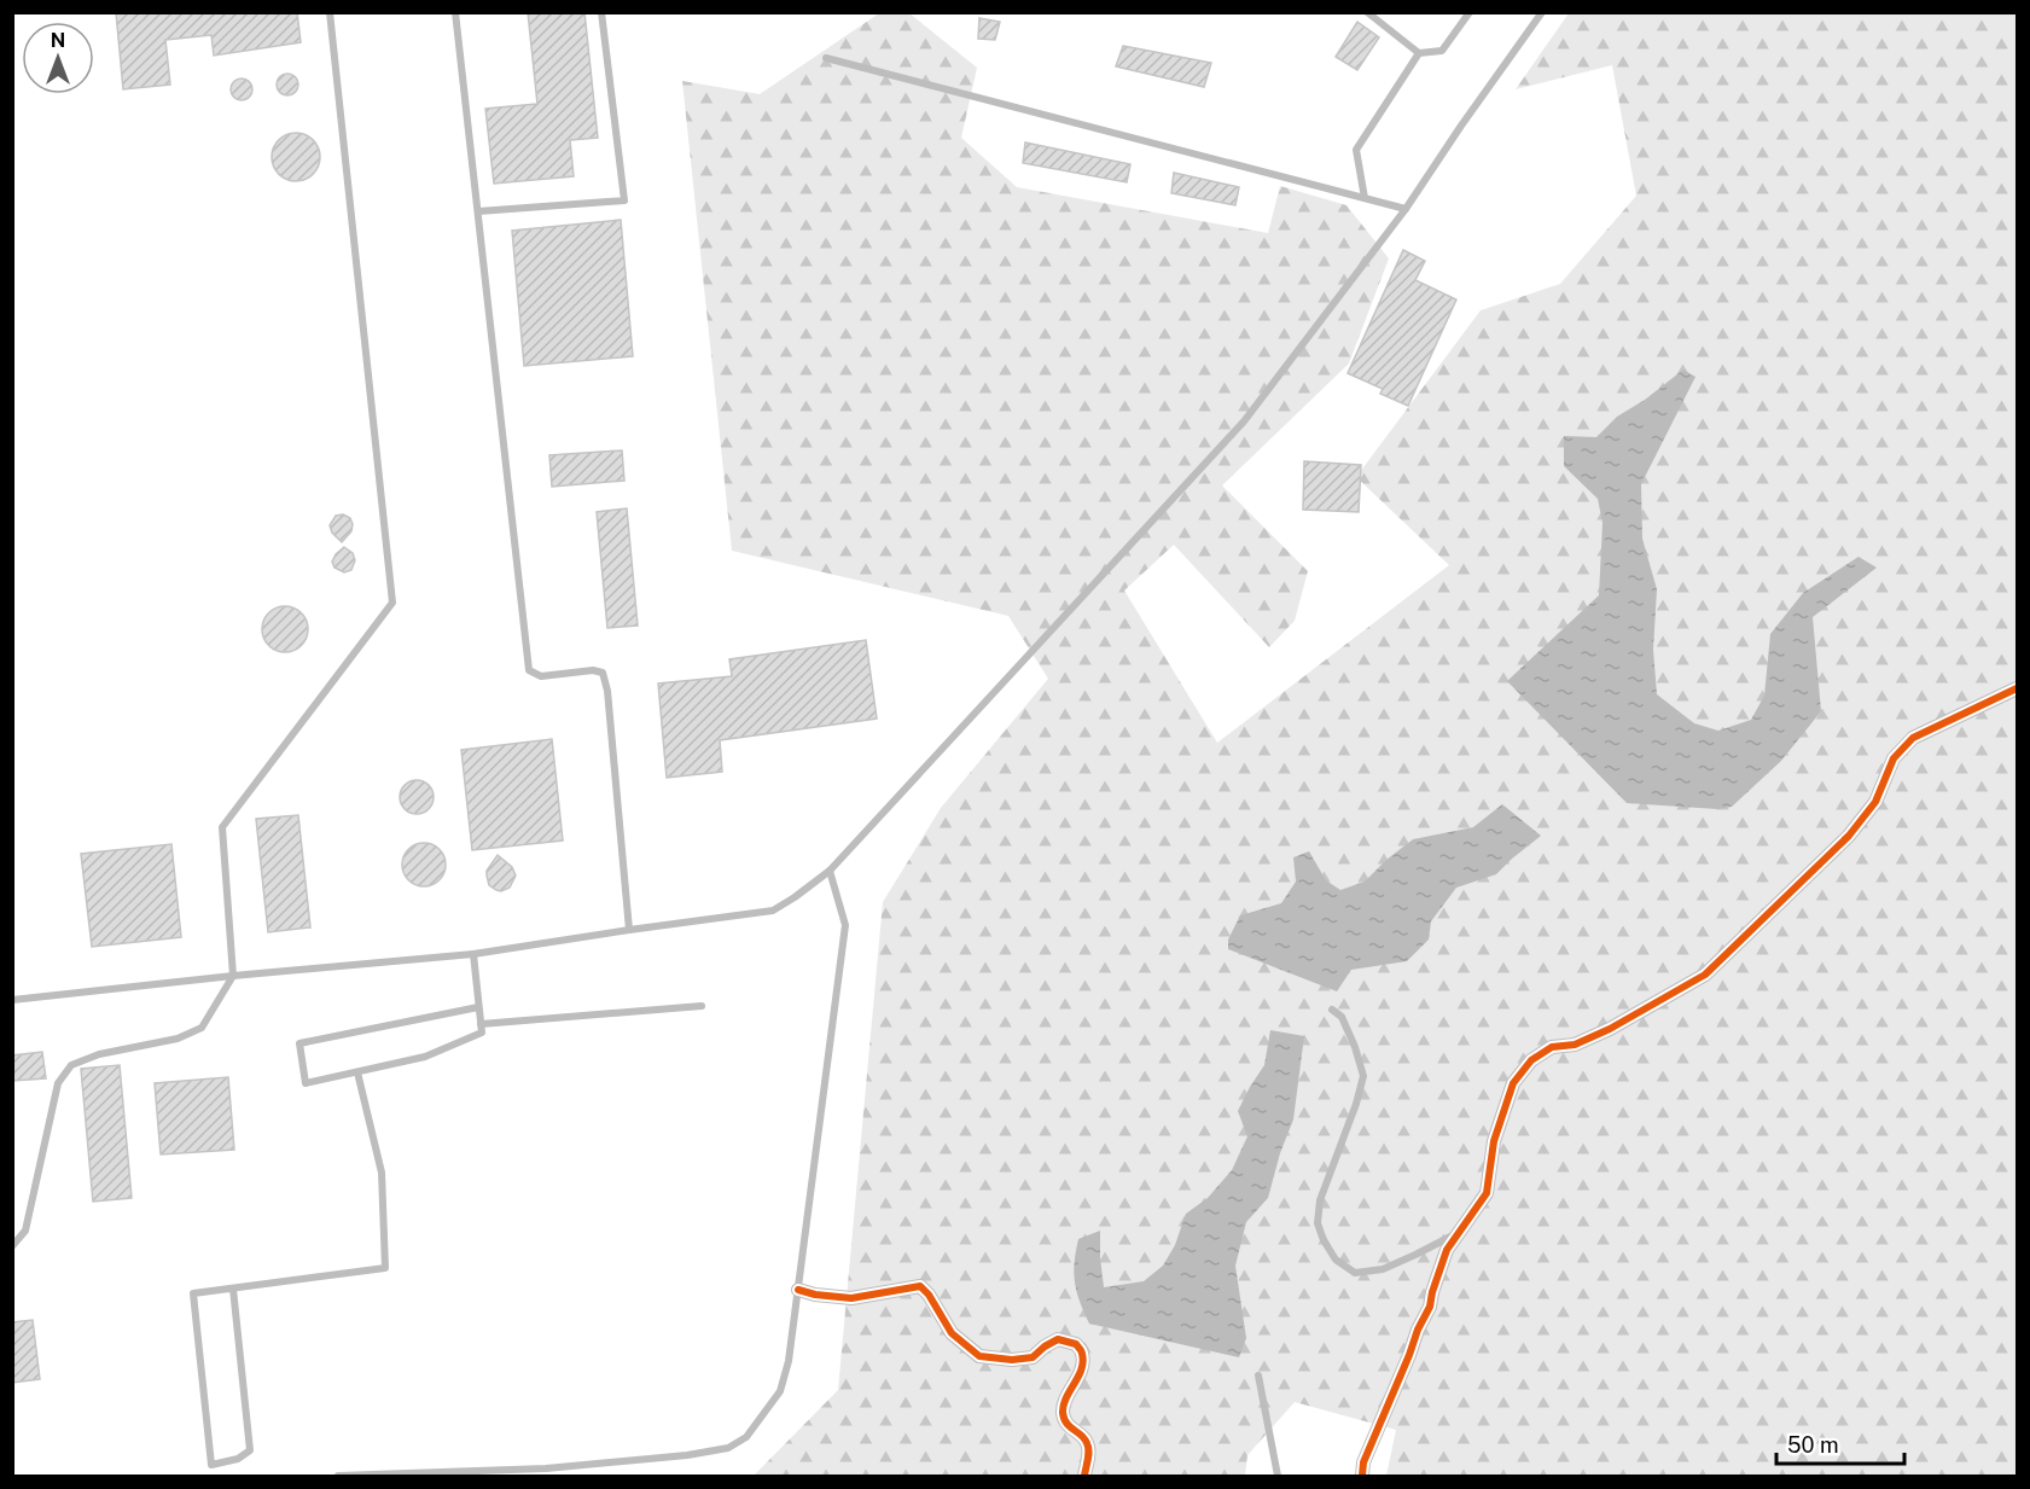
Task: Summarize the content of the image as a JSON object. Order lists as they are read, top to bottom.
{
  "scale_bar": "50 m",
  "north": "top"
}
